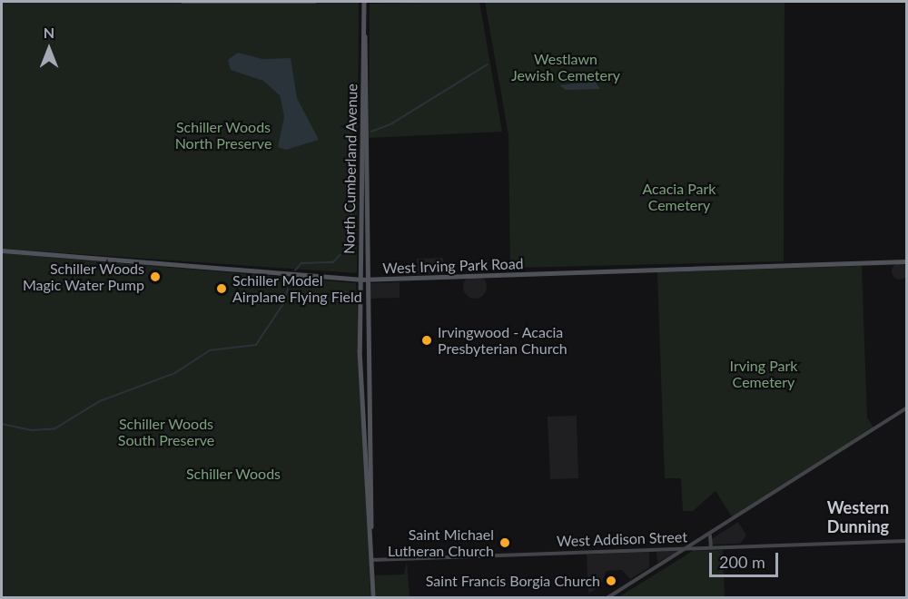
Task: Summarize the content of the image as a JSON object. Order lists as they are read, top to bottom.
{
  "streets": {
    "main road": ["North Cumberland Avenue", "West Irving Park Road"],
    "street": ["West Addison Street"]
  },
  "crossings": [
    ["North Cumberland Avenue", "West Irving Park Road"],
    ["North Cumberland Avenue", "West Addison Street"]
  ],
  "districts": ["Western Dunning"],
  "parks": [
    "Westlawn Jewish Cemetery",
    "Schiller Woods North Preserve",
    "Acacia Park Cemetery",
    "Irving Park Cemetery",
    "Schiller Woods South Preserve",
    "Schiller Woods"
  ],
  "places": [
    "Schiller Woods Magic Water Pump",
    "Schiller Model Airplane Flying Field",
    "Irvingwood - Acacia Presbyterian Church",
    "Saint Michael Lutheran Church",
    "Saint Francis Borgia Church"
  ],
  "scale_bar": "200 m",
  "north": "top"
}
